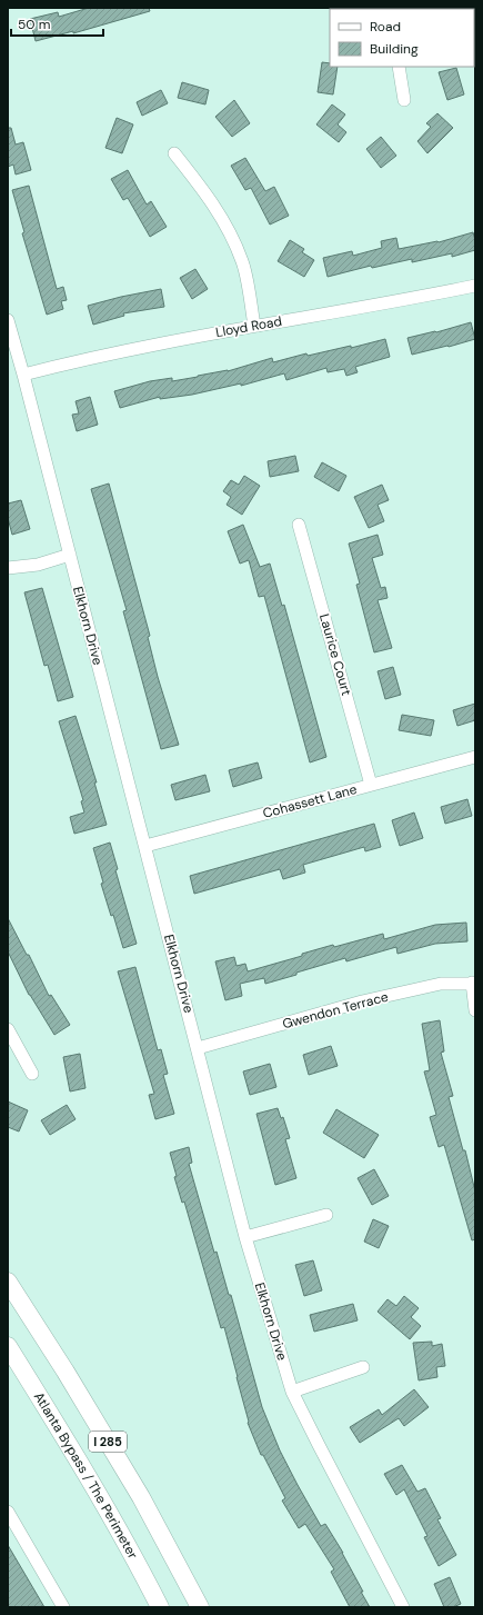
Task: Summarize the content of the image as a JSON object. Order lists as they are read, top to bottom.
{
  "streets": {
    "highway": ["I 285", "Atlanta Bypass / The Perimeter"],
    "street": [
      "Lloyd Road",
      "Elkhorn Drive",
      "Laurice Court",
      "Cohassett Lane",
      "Gwendon Terrace"
    ]
  },
  "crossings": [
    ["Lloyd Road", "Elkhorn Drive"],
    ["Elkhorn Drive", "Cohassett Lane"],
    ["Elkhorn Drive", "Gwendon Terrace"],
    ["Laurice Court", "Cohassett Lane"]
  ],
  "legend": ["Road", "Building"],
  "scale_bar": "50 m"
}
